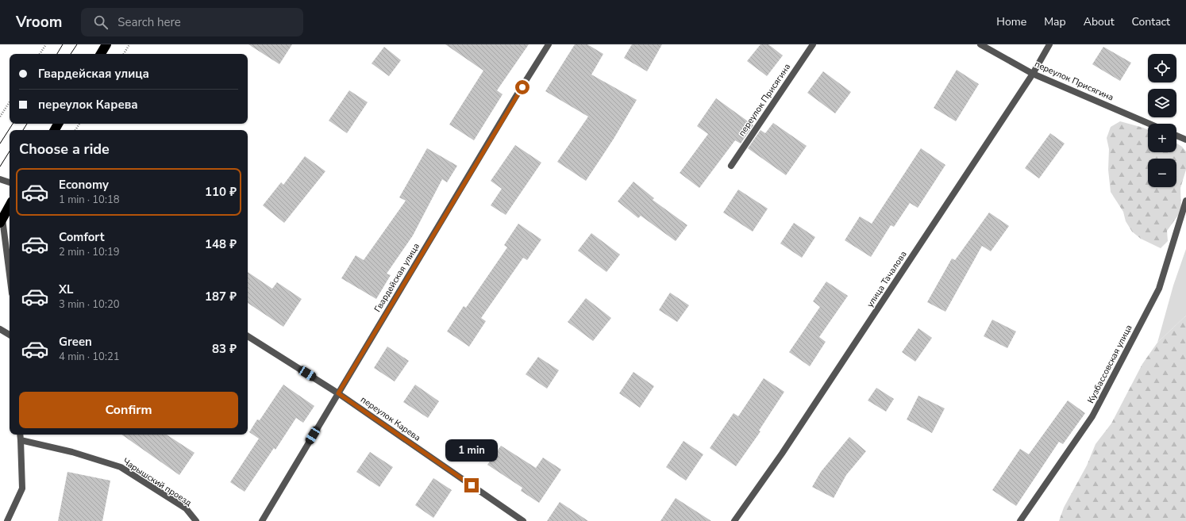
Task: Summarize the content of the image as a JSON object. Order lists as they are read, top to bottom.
{
  "streets": {
    "street": [
      "переулок Присягина",
      "Гвардейская улица",
      "улица Тачалова",
      "Кузбассовская улица",
      "переулок Карева",
      "Чарышский проезд"
    ]
  },
  "crossings": [
    ["переулок Присягина", "улица Тачалова"],
    ["Гвардейская улица", "переулок Карева"]
  ],
  "page": {
    "header": "Vroom",
    "search": "Search here",
    "nav": [
      "Home",
      "Map",
      "About",
      "Contact"
    ],
    "map_buttons": ["+", "−"],
    "banner": ["Гвардейская улица", "переулок Карева"],
    "heading": "Choose a ride",
    "list": [
      {
        "name": "Economy",
        "note": "1 min · 10:18",
        "value": "110 ₽"
      },
      {
        "name": "Comfort",
        "note": "2 min · 10:19",
        "value": "148 ₽"
      },
      {
        "name": "XL",
        "note": "3 min · 10:20",
        "value": "187 ₽"
      },
      {
        "name": "Green",
        "note": "4 min · 10:21",
        "value": "83 ₽"
      }
    ],
    "buttons": "Confirm",
    "bubble": "1 min"
  }
}
